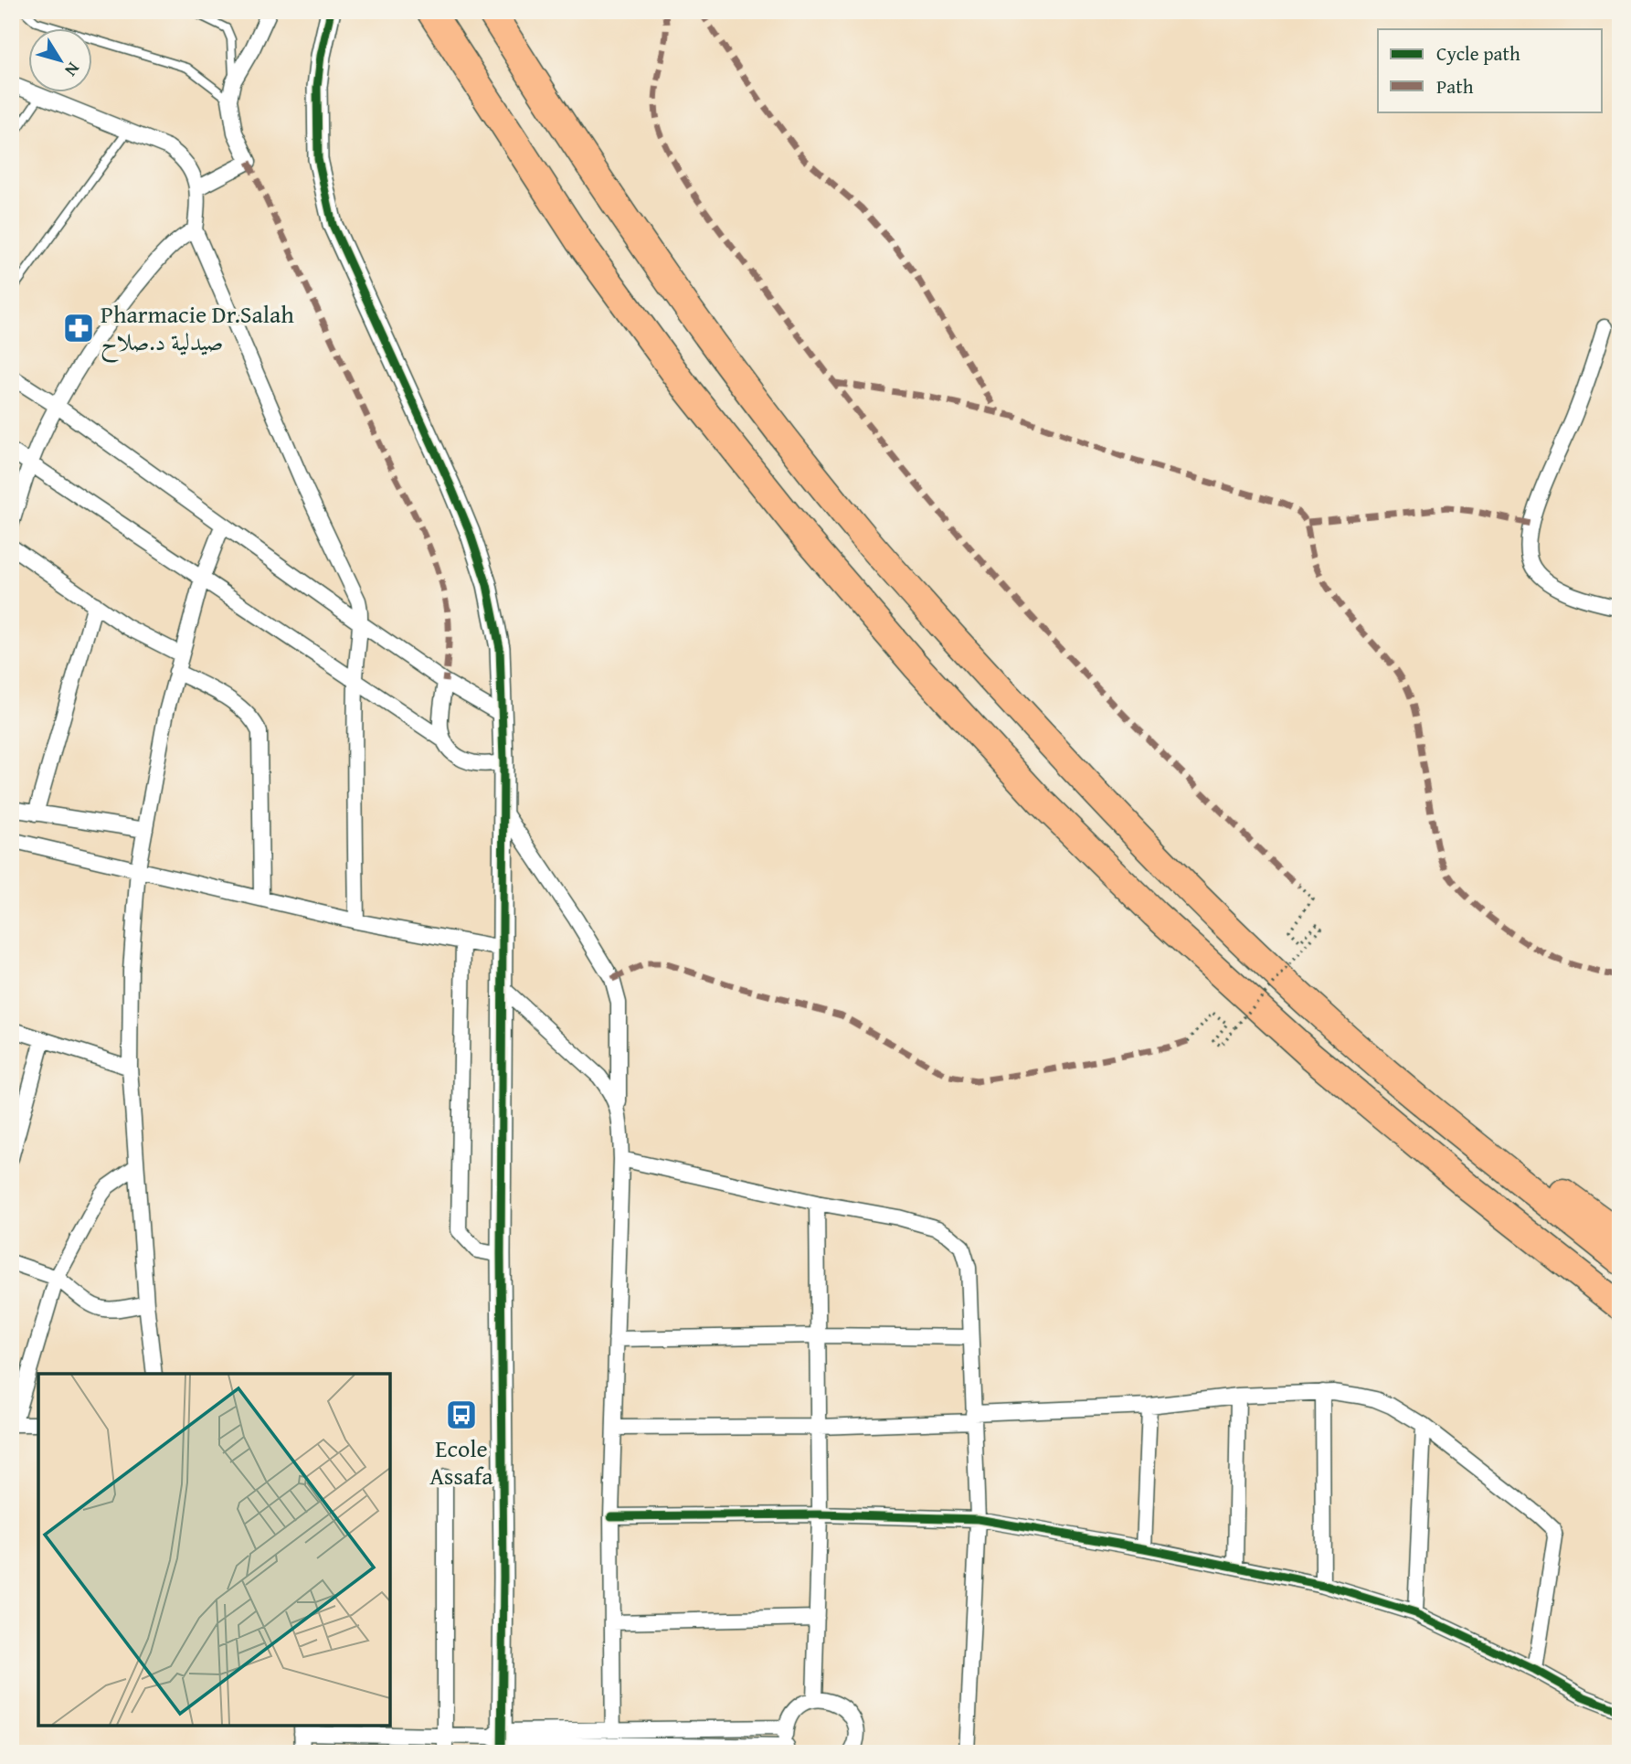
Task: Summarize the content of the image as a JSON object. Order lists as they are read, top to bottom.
{
  "places": {
    "pharmacy": ["Pharmacie Dr.Salah صيدلية د.صلاح"],
    "bus stop": ["Ecole Assafa"]
  },
  "legend": ["Cycle path", "Path"],
  "north": "bottom right"
}
